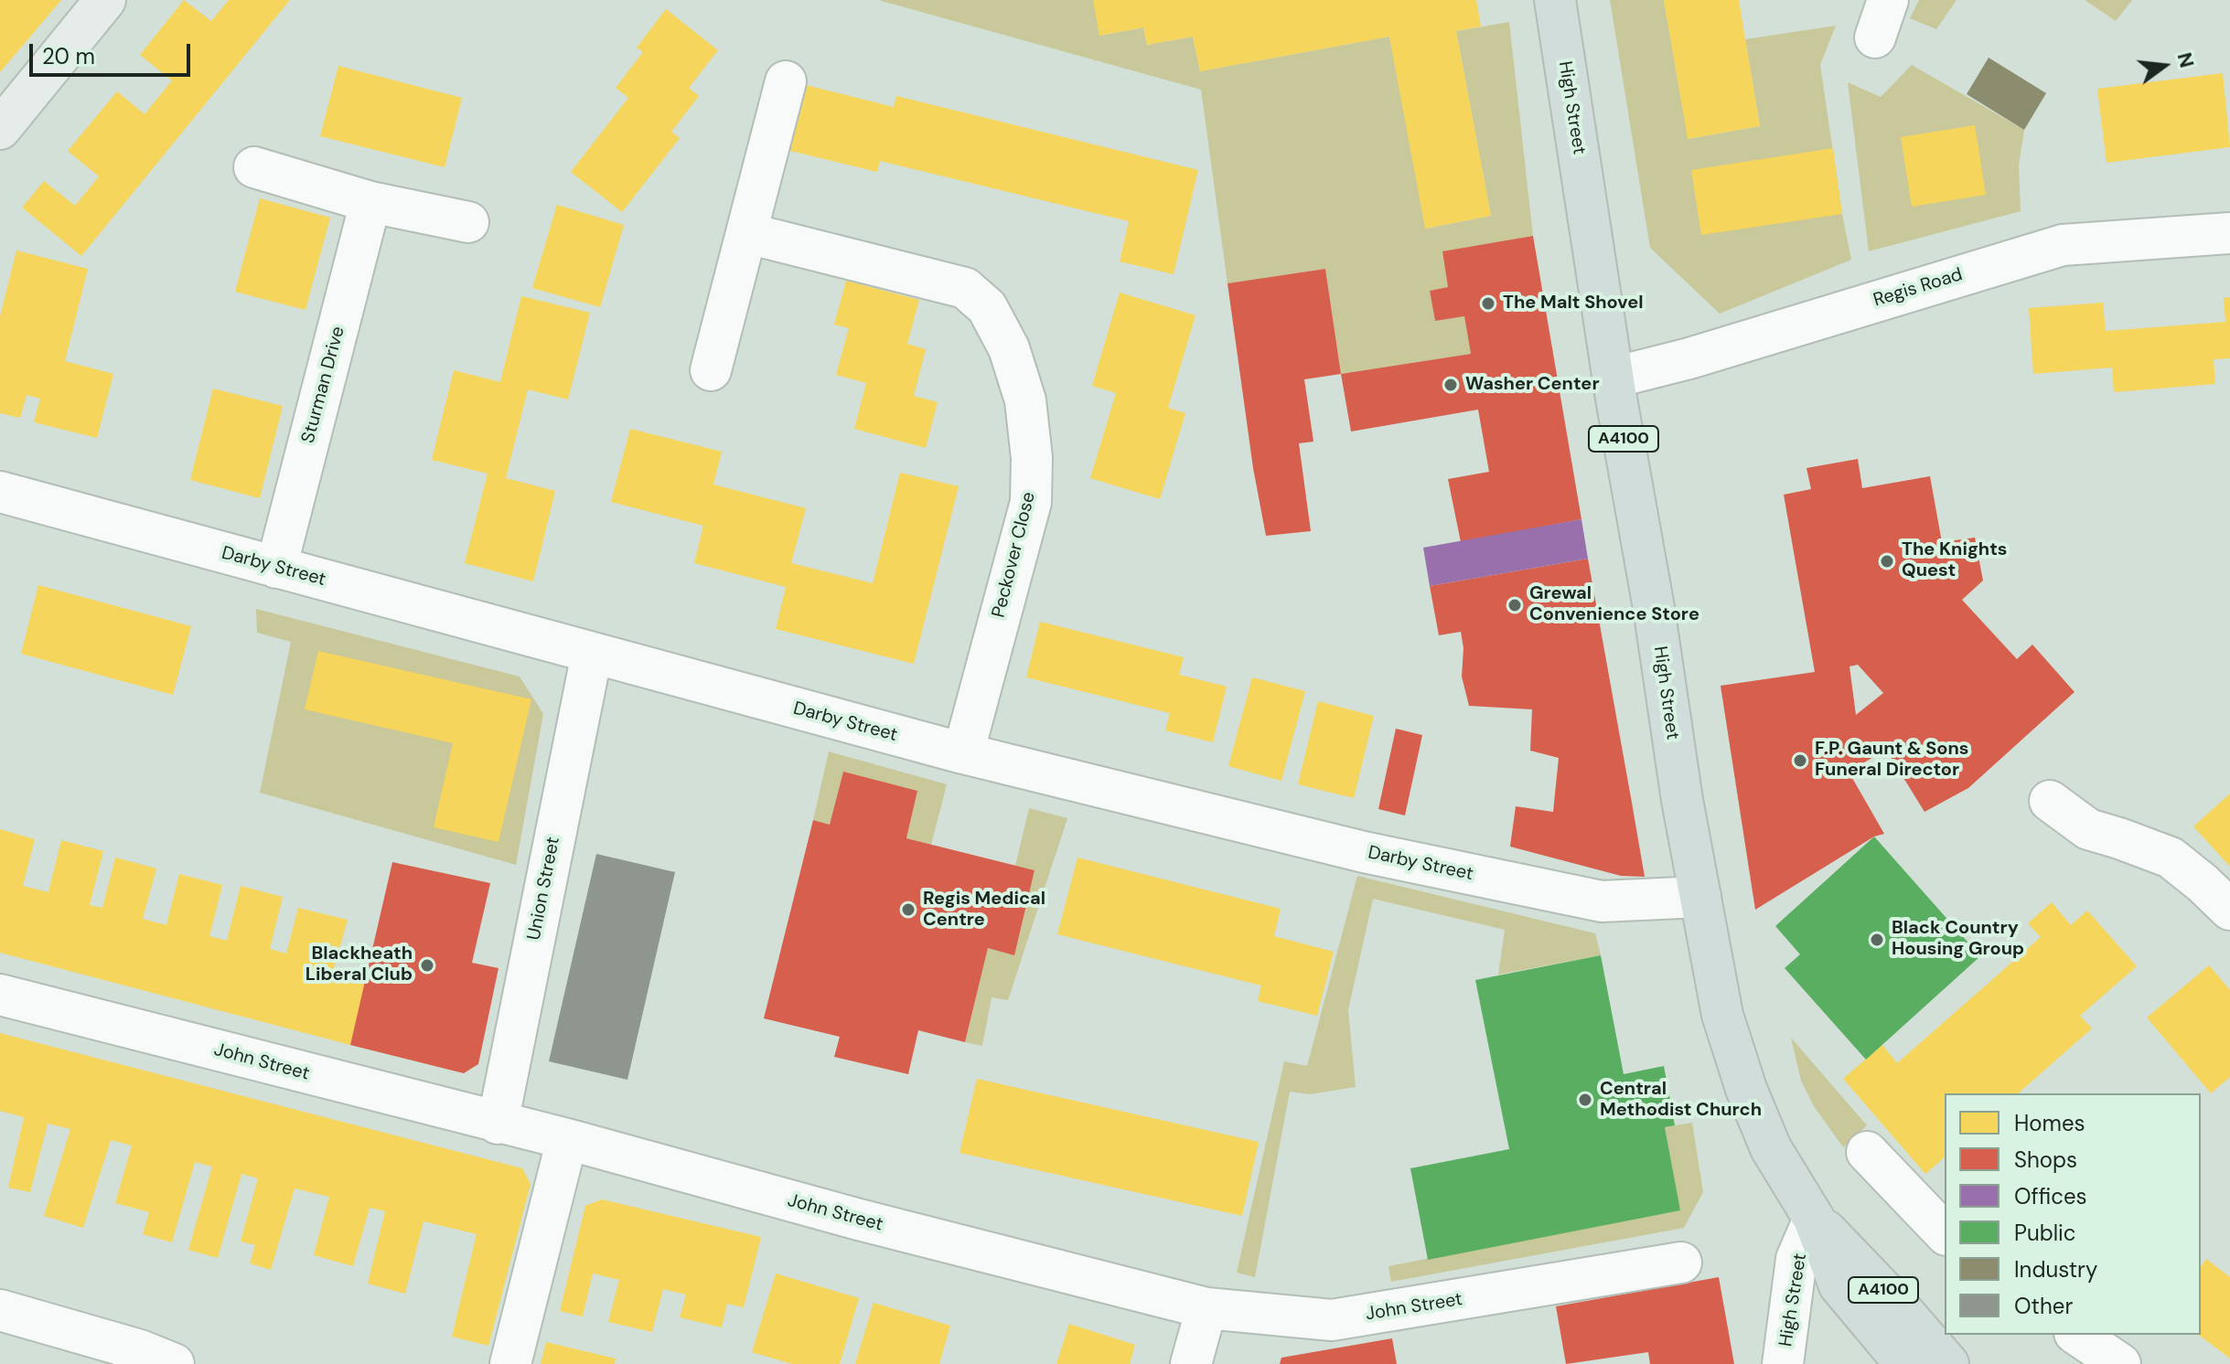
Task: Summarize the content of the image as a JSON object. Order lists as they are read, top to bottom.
{
  "streets": {
    "main road": ["High Street", "A4100"],
    "street": [
      "Regis Road",
      "Sturman Drive",
      "Peckover Close",
      "Darby Street",
      "Union Street",
      "John Street"
    ]
  },
  "crossings": [
    ["High Street", "Regis Road"],
    ["High Street", "A4100"],
    ["High Street", "Darby Street"],
    ["Sturman Drive", "Darby Street"],
    ["Peckover Close", "Darby Street"],
    ["Darby Street", "Union Street"],
    ["Union Street", "John Street"]
  ],
  "places": [
    "The Malt Shovel",
    "Washer Center",
    "The Knights Quest",
    "Grewal Convenience Store",
    "F.P. Gaunt & Sons Funeral Director",
    "Regis Medical Centre",
    "Black Country Housing Group",
    "Blackheath Liberal Club",
    "Central Methodist Church"
  ],
  "legend": [
    "Homes",
    "Shops",
    "Offices",
    "Public",
    "Industry",
    "Other"
  ],
  "scale_bar": "20 m",
  "north": "right"
}
